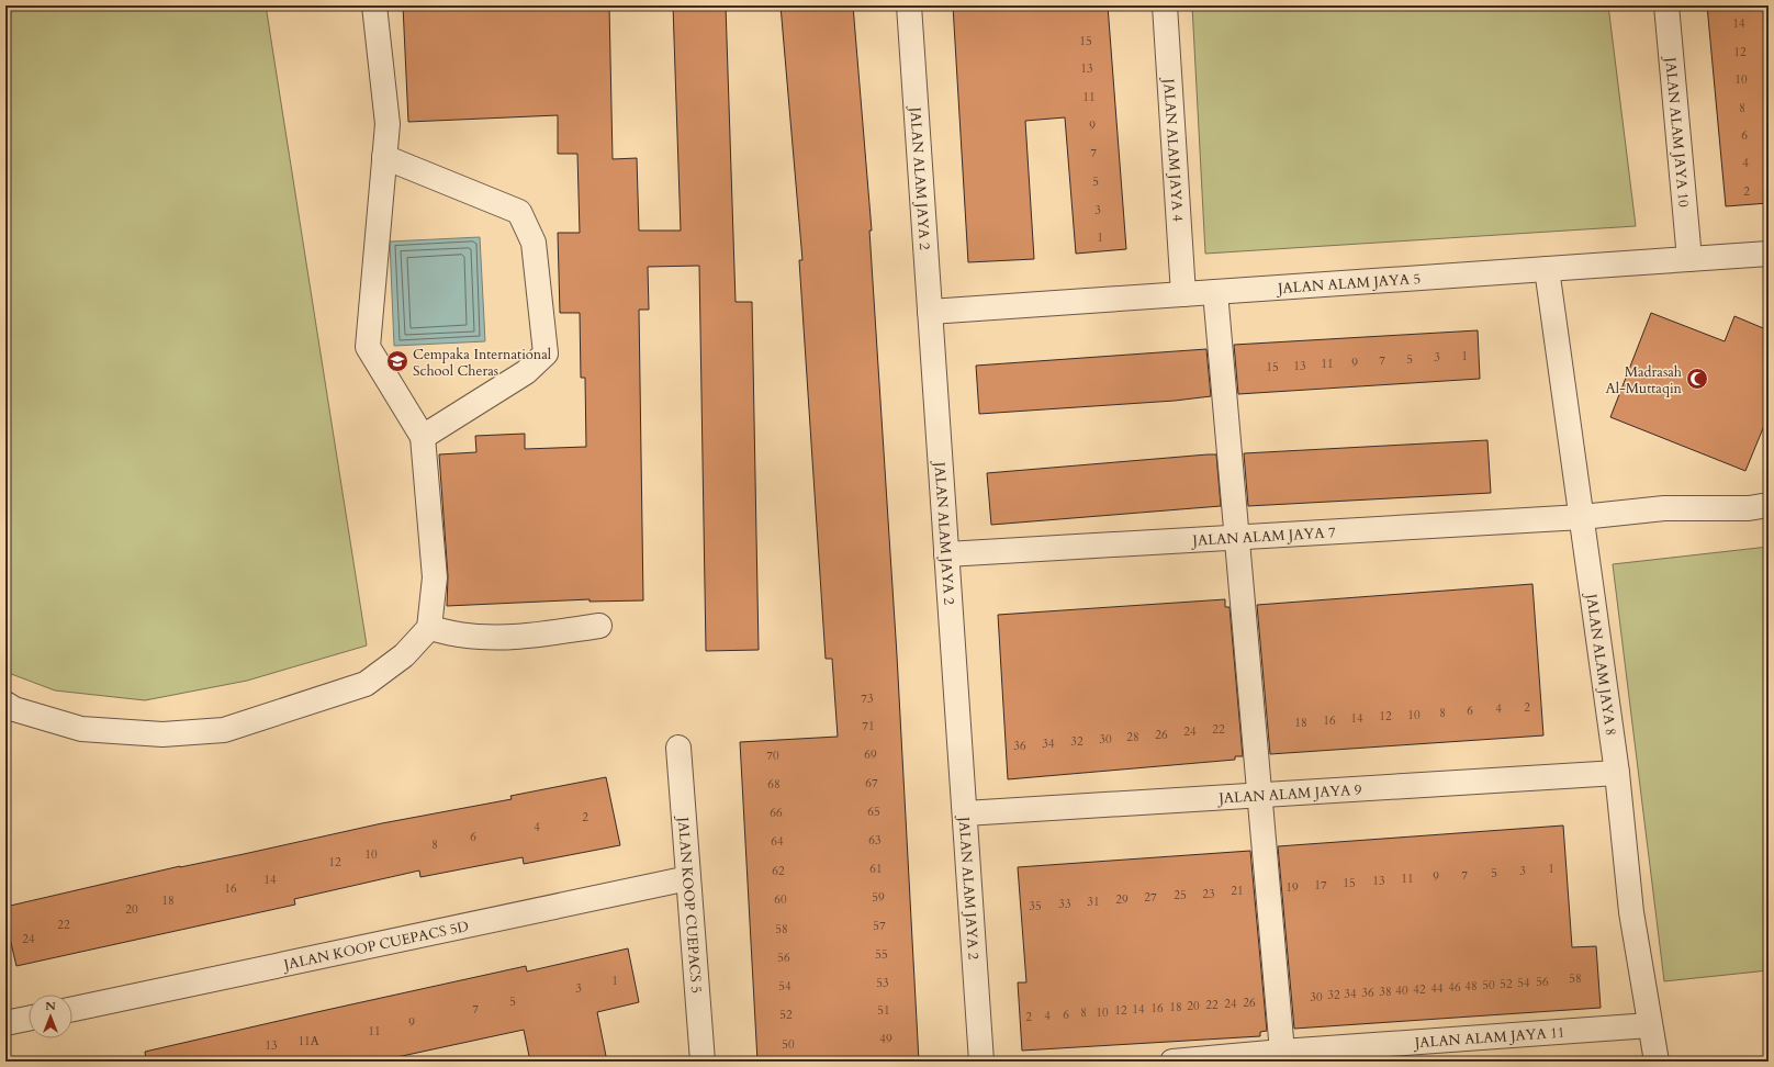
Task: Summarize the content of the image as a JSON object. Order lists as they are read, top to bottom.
{
  "streets": {
    "street": [
      "JALAN ALAM JAYA 10",
      "JALAN ALAM JAYA 4",
      "JALAN ALAM JAYA 2",
      "JALAN ALAM JAYA 5",
      "JALAN ALAM JAYA 7",
      "JALAN ALAM JAYA 8",
      "JALAN ALAM JAYA 9",
      "JALAN KOOP CUEPACS 5",
      "JALAN KOOP CUEPACS 5D",
      "JALAN ALAM JAYA 11"
    ]
  },
  "crossings": [
    ["JALAN ALAM JAYA 10", "JALAN ALAM JAYA 5"],
    ["JALAN ALAM JAYA 4", "JALAN ALAM JAYA 5"],
    ["JALAN ALAM JAYA 2", "JALAN ALAM JAYA 5"],
    ["JALAN ALAM JAYA 2", "JALAN ALAM JAYA 7"],
    ["JALAN ALAM JAYA 2", "JALAN ALAM JAYA 9"],
    ["JALAN ALAM JAYA 5", "JALAN ALAM JAYA 8"],
    ["JALAN ALAM JAYA 7", "JALAN ALAM JAYA 8"],
    ["JALAN ALAM JAYA 8", "JALAN ALAM JAYA 9"],
    ["JALAN ALAM JAYA 8", "JALAN ALAM JAYA 11"],
    ["JALAN KOOP CUEPACS 5", "JALAN KOOP CUEPACS 5D"]
  ],
  "places": {
    "school or university": ["Cempaka International School Cheras"],
    "mosque": ["Madrasah Al-Muttaqin"]
  },
  "house_numbers": [
    "14",
    "15",
    "12",
    "13",
    "10",
    "11",
    "8",
    "9",
    "6",
    "7",
    "4",
    "5",
    "2",
    "3",
    "1",
    "1",
    "3",
    "5",
    "7",
    "9",
    "11",
    "13",
    "15",
    "73",
    "2",
    "4",
    "6",
    "8",
    "10",
    "12",
    "14",
    "16",
    "18",
    "71",
    "22",
    "24",
    "26",
    "28",
    "30",
    "32",
    "34",
    "36",
    "69",
    "70",
    "67",
    "68",
    "65",
    "66",
    "2",
    "4",
    "6",
    "63",
    "64",
    "8",
    "10",
    "12",
    "61",
    "1",
    "62",
    "3",
    "5",
    "7",
    "9",
    "11",
    "14",
    "13",
    "15",
    "17",
    "19",
    "16",
    "21",
    "23",
    "25",
    "59",
    "27",
    "60",
    "29",
    "18",
    "31",
    "33",
    "35",
    "20",
    "22",
    "57",
    "58",
    "24",
    "55",
    "56",
    "58",
    "1",
    "56",
    "53",
    "54",
    "52",
    "50",
    "54",
    "48",
    "46",
    "3",
    "44",
    "42",
    "40",
    "38",
    "36",
    "34",
    "32",
    "30",
    "5",
    "26",
    "24",
    "22",
    "20",
    "18",
    "16",
    "7",
    "14",
    "51",
    "12",
    "8",
    "10",
    "52",
    "6",
    "4",
    "2",
    "9",
    "11",
    "49",
    "11A",
    "50",
    "13"
  ],
  "north": "top"
}
